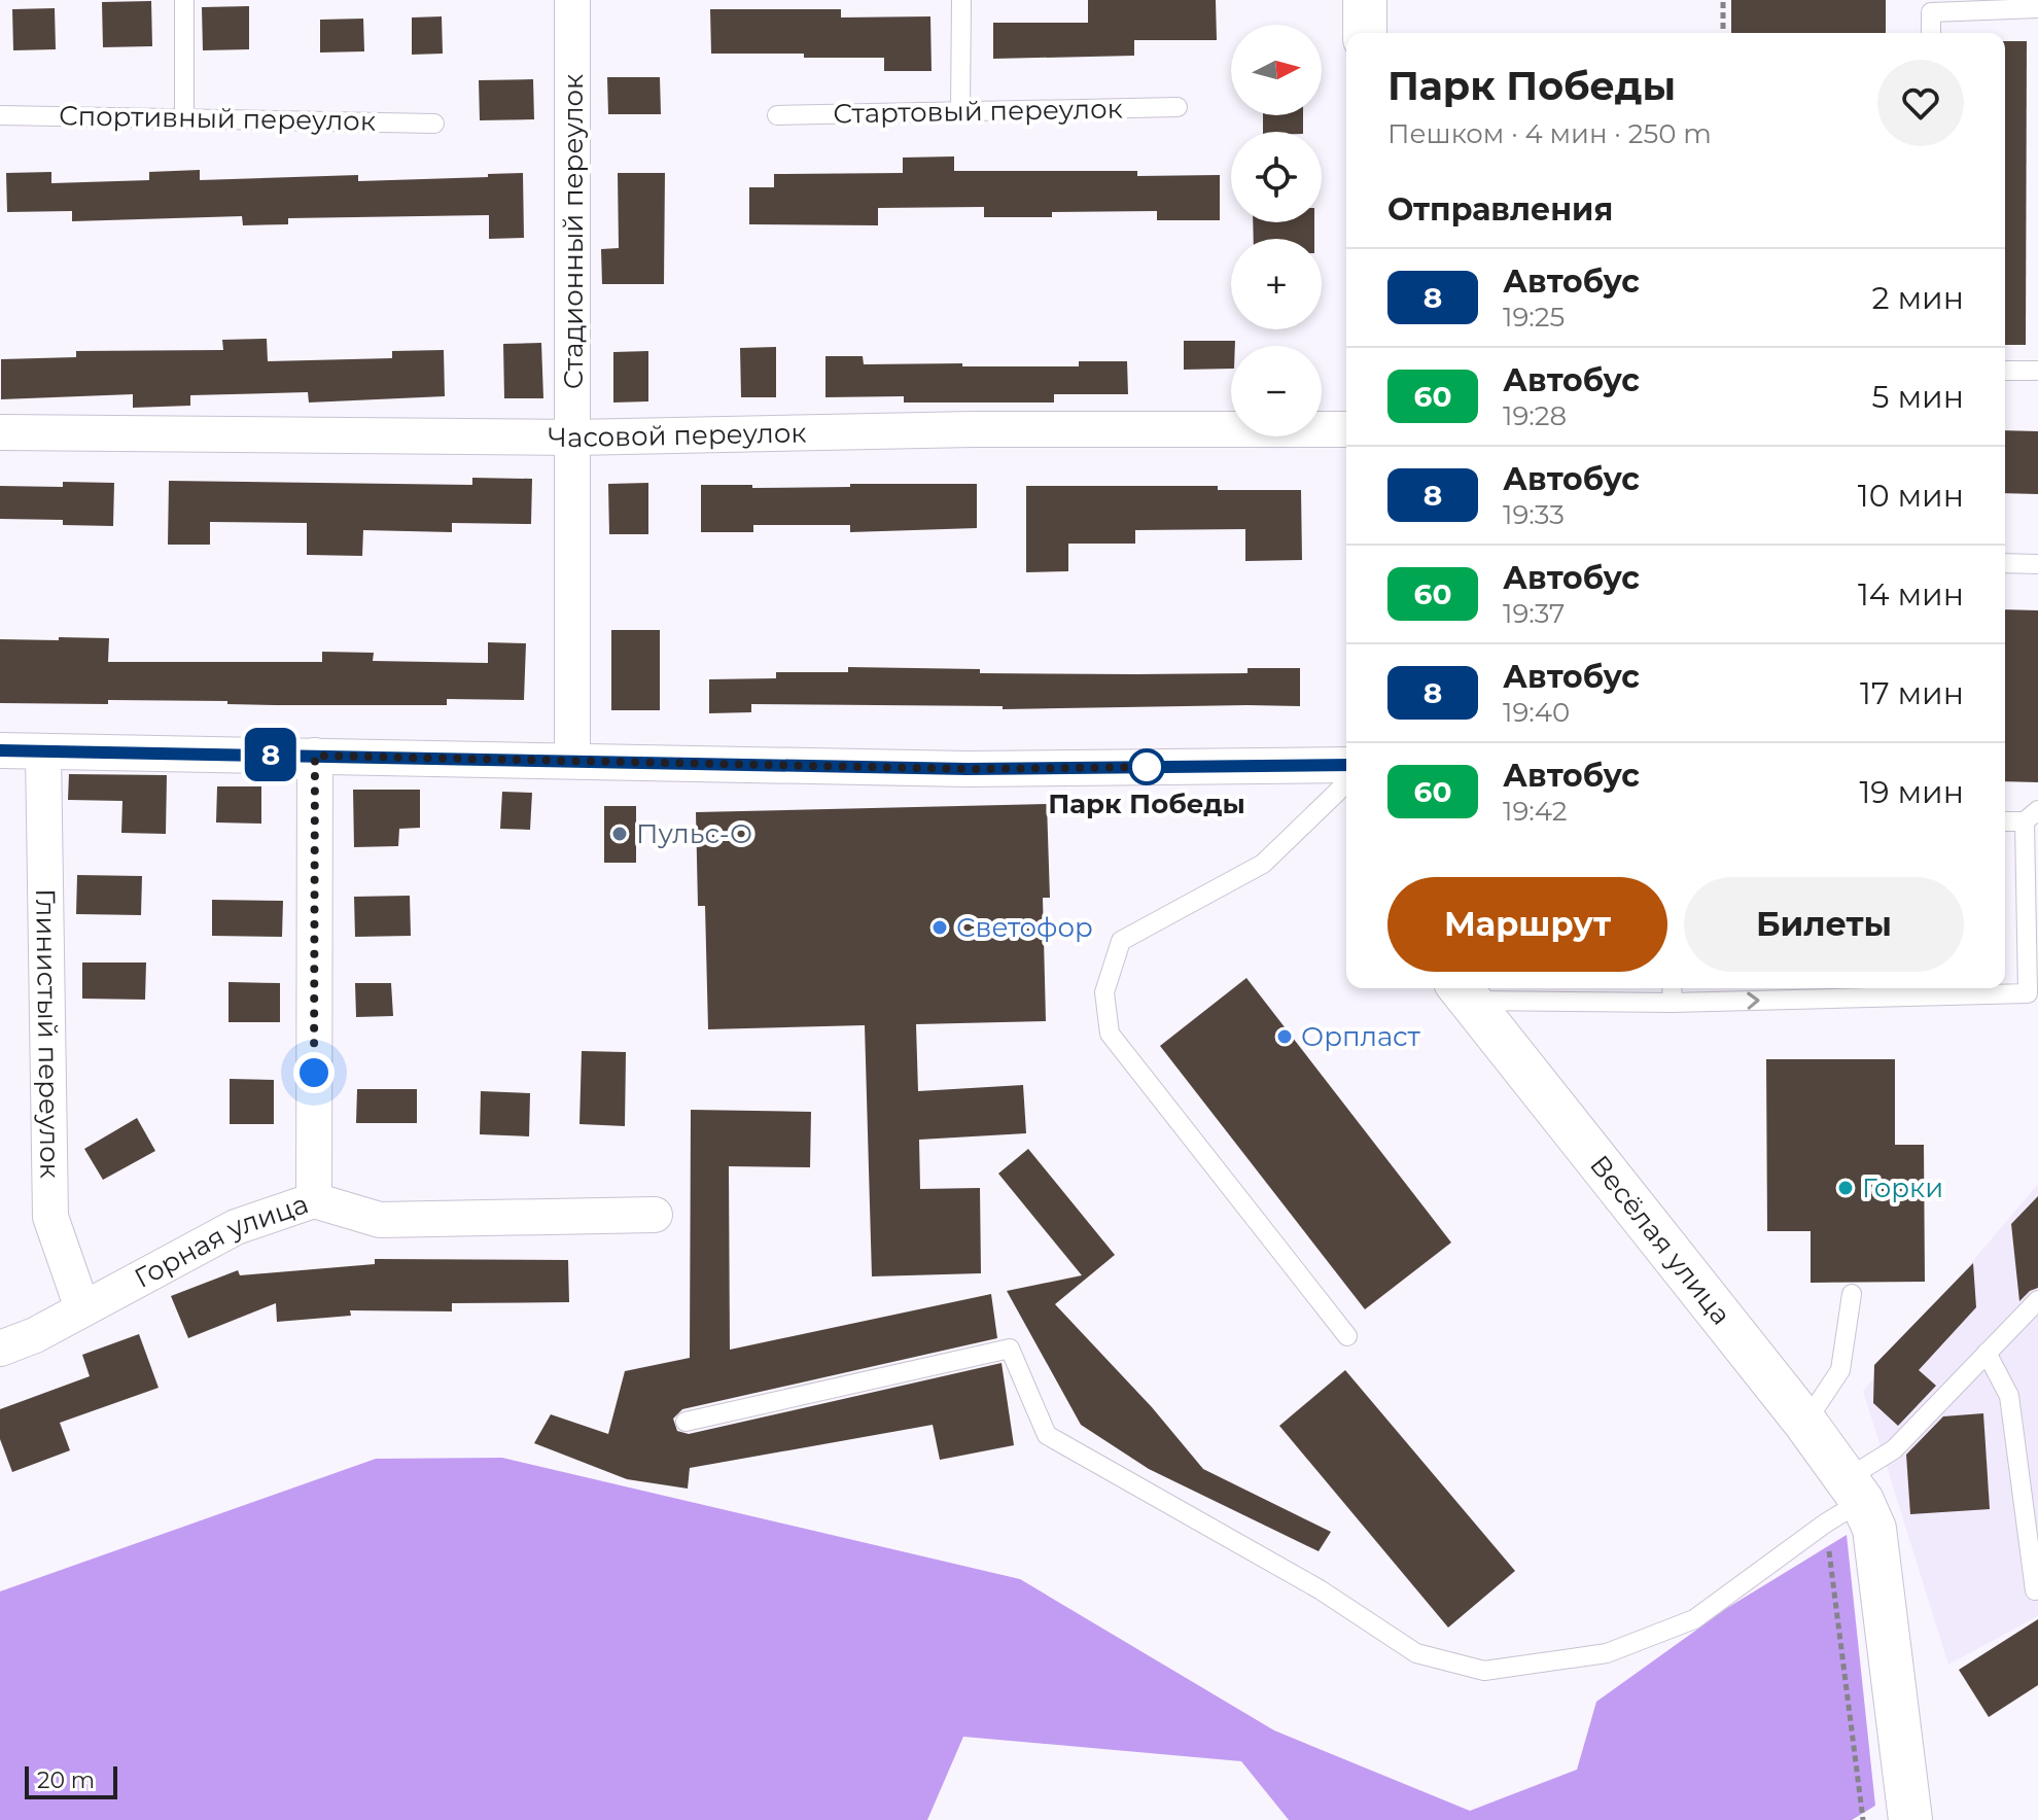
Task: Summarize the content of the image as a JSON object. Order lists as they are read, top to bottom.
{
  "streets": {
    "street": [
      "Стадионный переулок",
      "Часовой переулок",
      "Глинистый переулок",
      "Весёлая улица",
      "Горная улица"
    ],
    "lane": ["Стартовый переулок", "Спортивный переулок"]
  },
  "crossings": [
    ["Стадионный переулок", "Часовой переулок"],
    ["Глинистый переулок", "Горная улица"]
  ],
  "places": [
    "Парк Победы",
    "Пульс-О",
    "Светофор",
    "Орпласт",
    "Горки"
  ],
  "lines": ["bus line 8"],
  "scale_bar": "20 m",
  "north": "right",
  "page": {
    "on_map": "8",
    "map_buttons": ["+", "−"],
    "heading": [
      ["Парк Победы", "Пешком · 4 мин · 250 m"],
      "Отправления"
    ],
    "list": [
      {
        "mark": "8",
        "name": "Автобус",
        "note": "19:25",
        "value": "2 мин"
      },
      {
        "mark": "60",
        "name": "Автобус",
        "note": "19:28",
        "value": "5 мин"
      },
      {
        "mark": "8",
        "name": "Автобус",
        "note": "19:33",
        "value": "10 мин"
      },
      {
        "mark": "60",
        "name": "Автобус",
        "note": "19:37",
        "value": "14 мин"
      },
      {
        "mark": "8",
        "name": "Автобус",
        "note": "19:40",
        "value": "17 мин"
      },
      {
        "mark": "60",
        "name": "Автобус",
        "note": "19:42",
        "value": "19 мин"
      }
    ],
    "buttons": ["Маршрут", "Билеты"],
    "scale": "20 m"
  }
}
